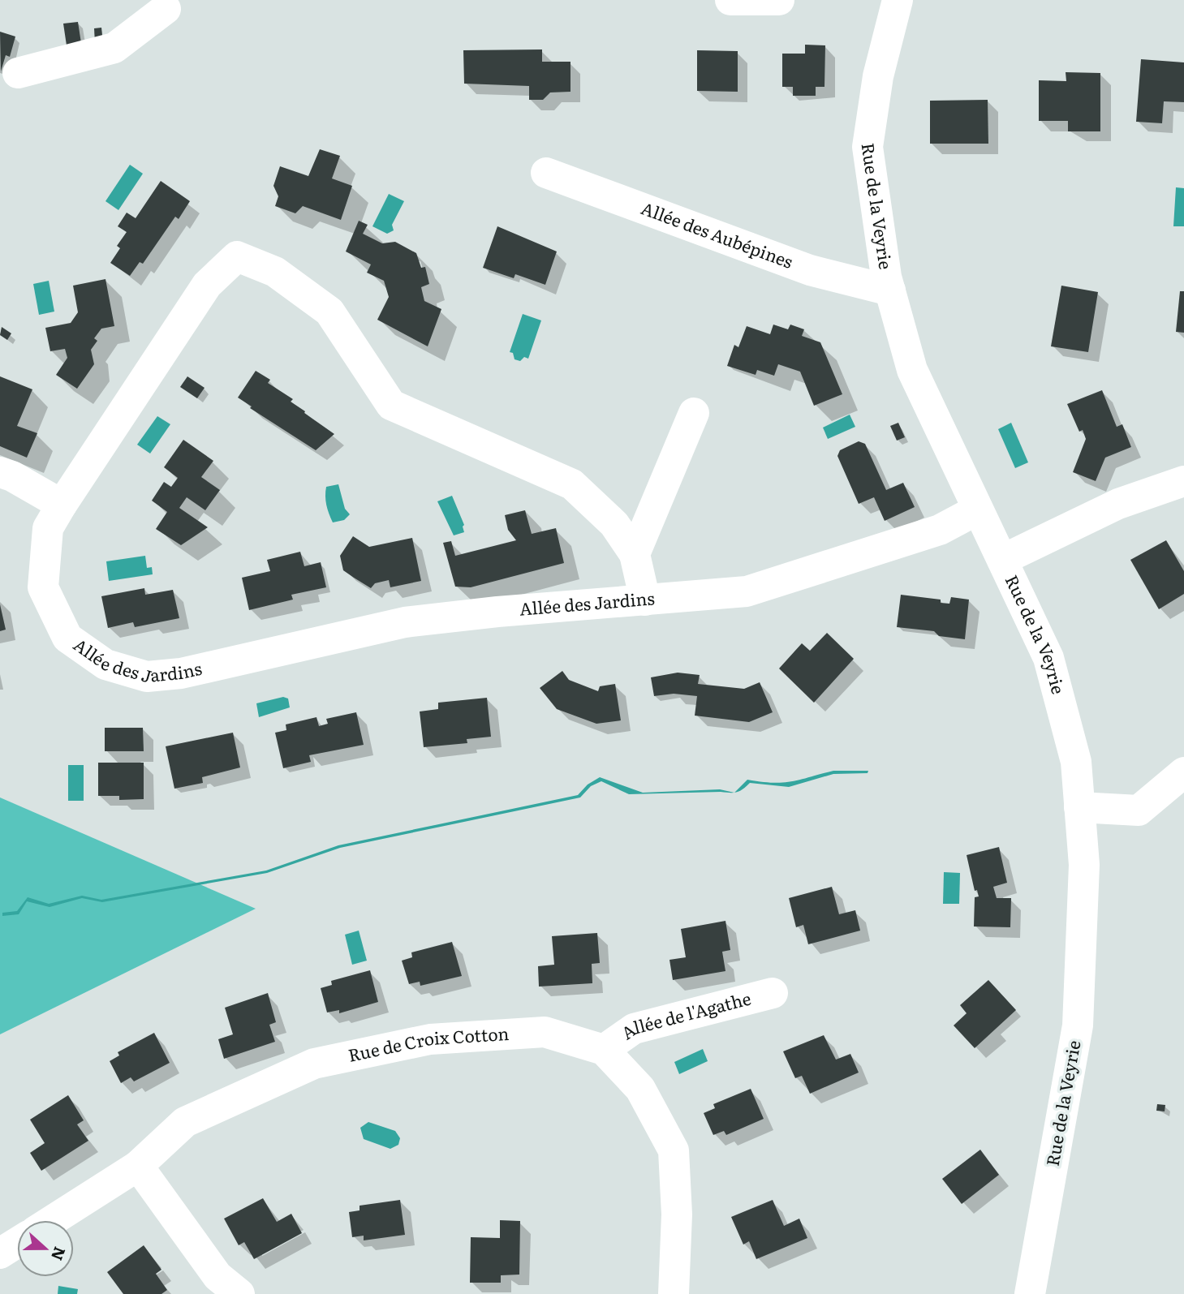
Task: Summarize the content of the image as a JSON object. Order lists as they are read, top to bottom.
{
  "streets": {
    "street": [
      "Rue de la Veyrie",
      "Allée des Aubépines",
      "Allée des Jardins",
      "Allée de l'Agathe",
      "Rue de Croix Cotton"
    ]
  },
  "crossings": [
    ["Rue de la Veyrie", "Allée des Aubépines"],
    ["Rue de la Veyrie", "Allée des Jardins"],
    ["Allée de l'Agathe", "Rue de Croix Cotton"]
  ],
  "north": "right"
}
